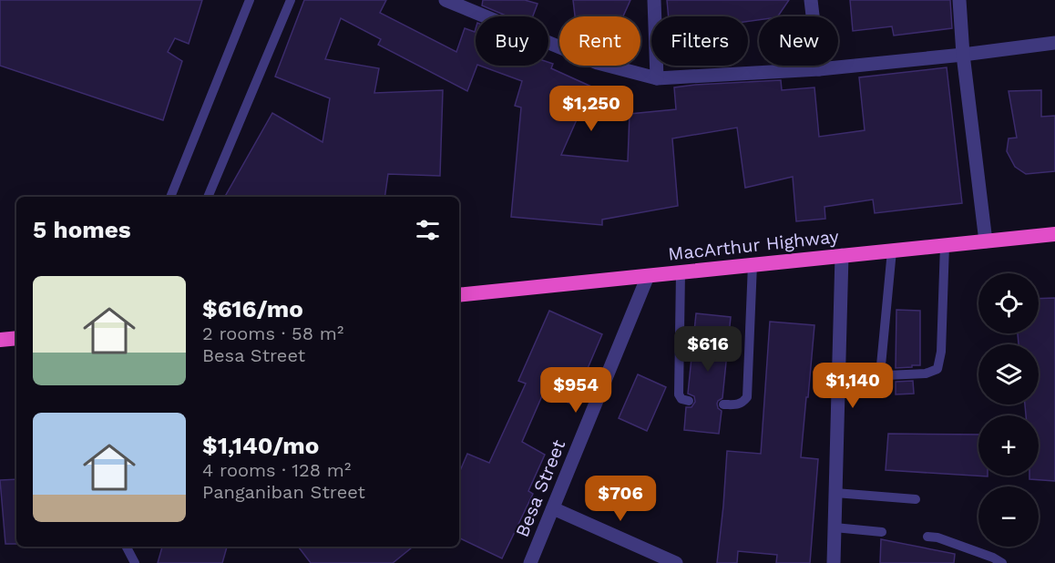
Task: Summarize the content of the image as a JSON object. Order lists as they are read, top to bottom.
{
  "streets": {
    "highway": ["MacArthur Highway"],
    "street": ["Besa Street"]
  },
  "crossings": [
    ["MacArthur Highway", "Besa Street"]
  ],
  "page": {
    "chip": [
      "Buy",
      "Rent",
      "Filters",
      "New"
    ],
    "price": [
      "$1,250",
      "$616",
      "$1,140",
      "$954",
      "$706"
    ],
    "heading": "5 homes",
    "list": [
      {
        "name": "$616/mo",
        "note": "2 rooms · 58 m² · Besa Street"
      },
      {
        "name": "$1,140/mo",
        "note": "4 rooms · 128 m² · Panganiban Street"
      }
    ],
    "map_buttons": ["+", "−"]
  }
}
